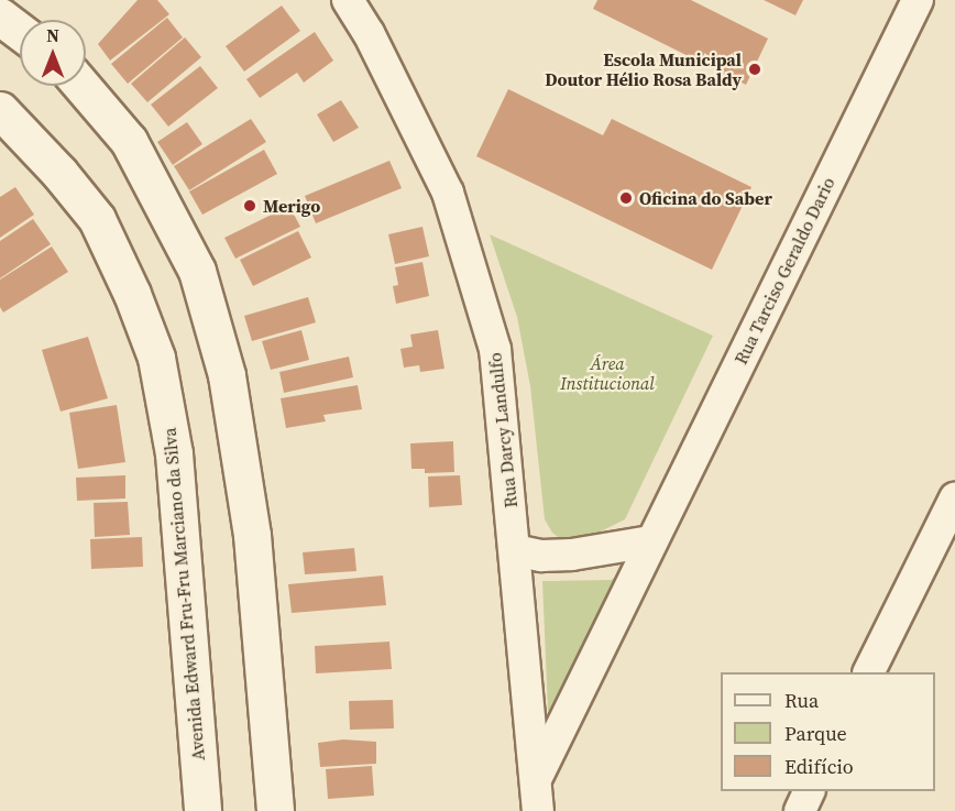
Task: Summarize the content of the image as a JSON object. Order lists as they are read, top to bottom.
{
  "streets": {
    "main road": ["Avenida Edward Fru-Fru Marciano da Silva"],
    "street": ["Rua Tarciso Geraldo Dario", "Rua Darcy Landulfo"]
  },
  "crossings": [
    ["Rua Tarciso Geraldo Dario", "Rua Darcy Landulfo"]
  ],
  "parks": ["Área Institucional"],
  "places": ["Escola Municipal Doutor Hélio Rosa Baldy", "Oficina do Saber", "Merigo"],
  "legend": ["Rua", "Parque", "Edifício"],
  "north": "top"
}
